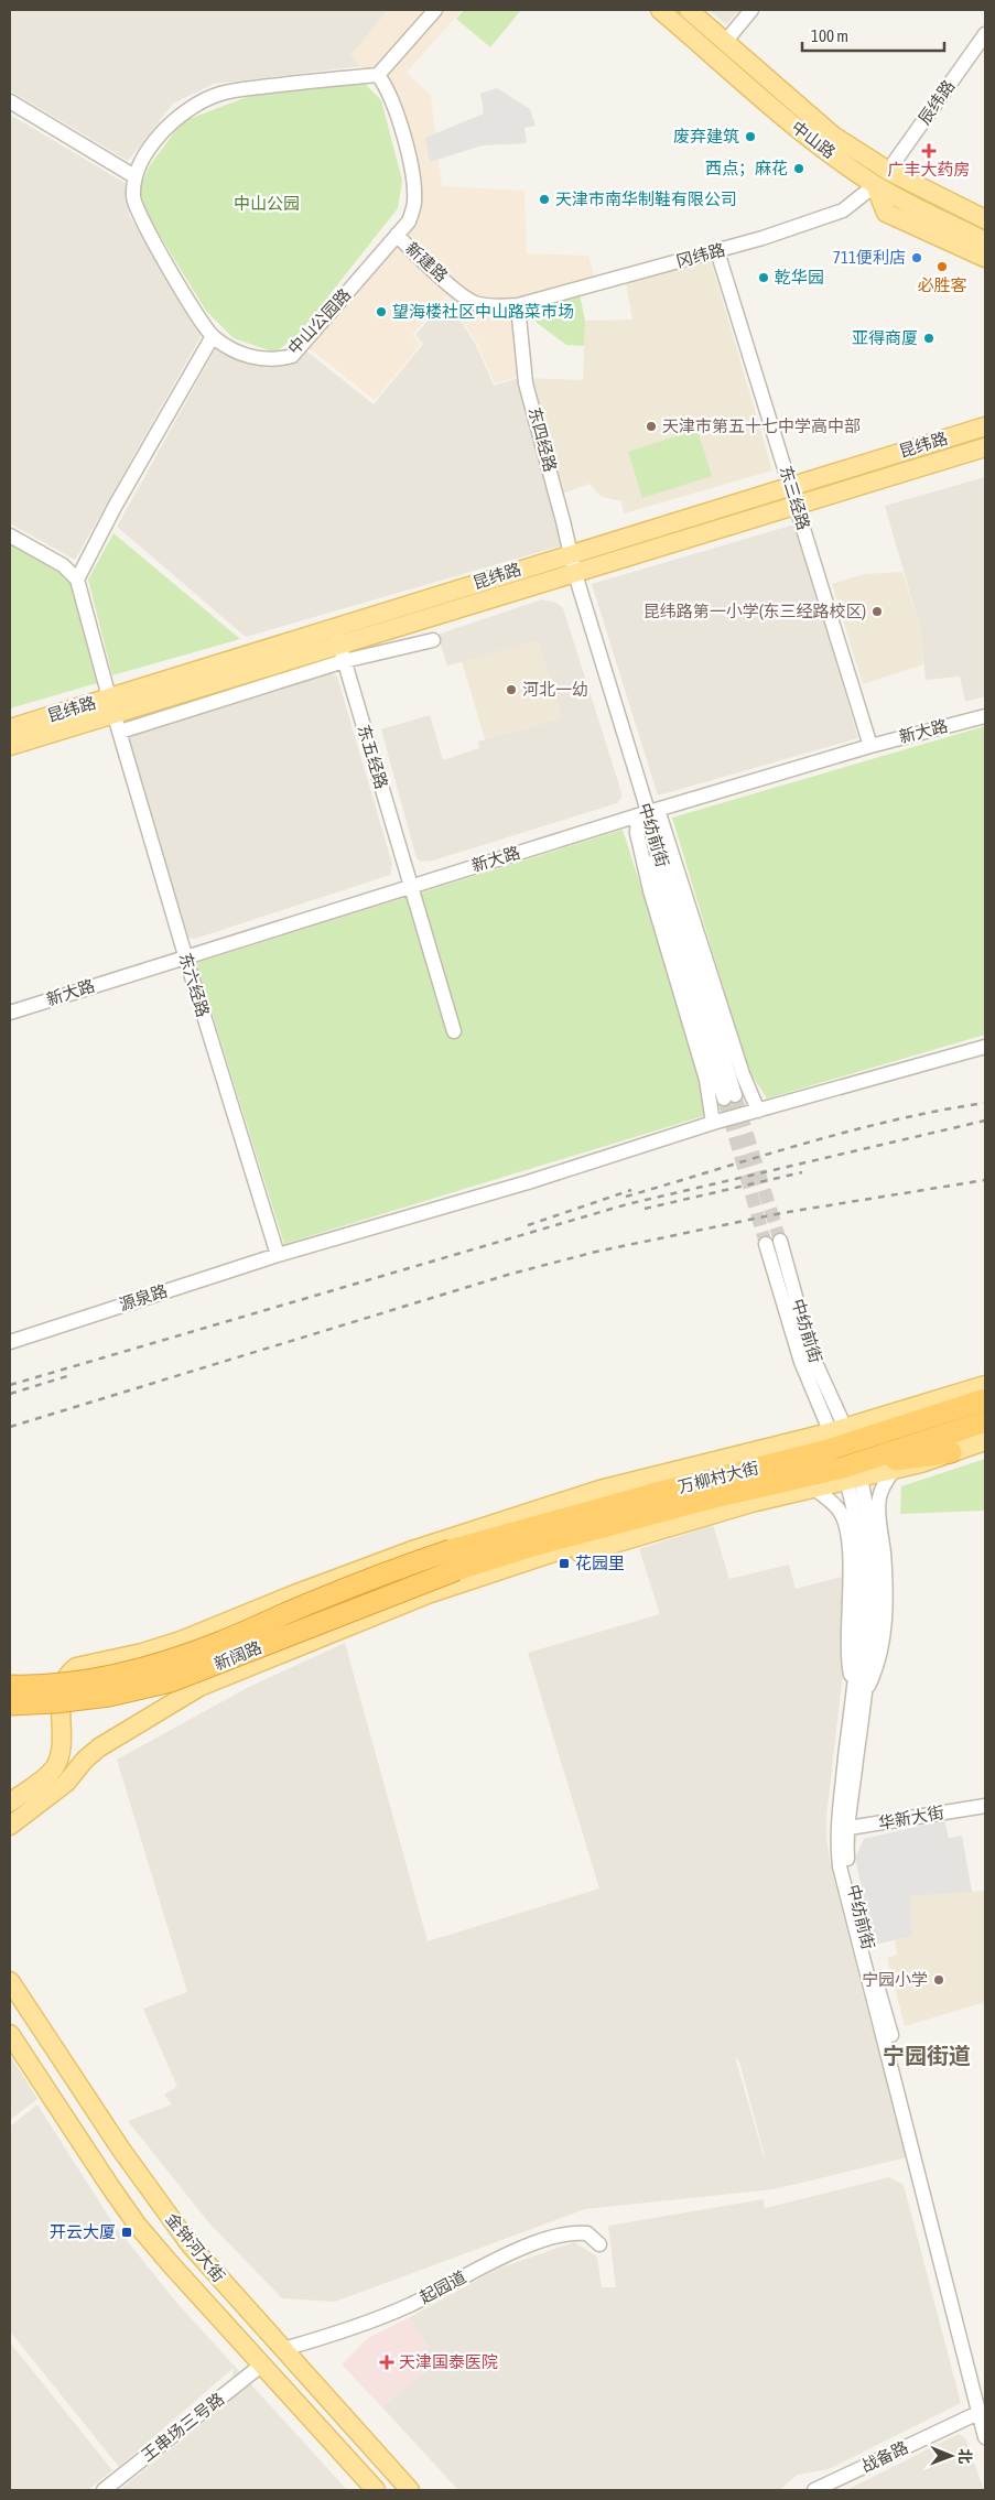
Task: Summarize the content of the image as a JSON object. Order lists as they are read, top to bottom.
{
  "streets": {
    "highway": ["万柳村大街", "新阔路"],
    "main road": ["中山路", "昆纬路", "金钟河大街"],
    "street": [
      "辰纬路",
      "冈纬路",
      "新建路",
      "中山公园路",
      "东四经路",
      "东三经路",
      "新大路",
      "东五经路",
      "中纺前街",
      "东六经路",
      "源泉路",
      "华新大街",
      "起园道",
      "王串场三号路",
      "战备路"
    ]
  },
  "crossings": [
    ["辰纬路", "中山路"],
    ["中山路", "冈纬路"],
    ["冈纬路", "新建路"],
    ["冈纬路", "东四经路"],
    ["冈纬路", "东三经路"],
    ["新建路", "中山公园路"],
    ["新建路", "东四经路"],
    ["东四经路", "昆纬路"],
    ["东四经路", "中纺前街"],
    ["昆纬路", "东三经路"],
    ["昆纬路", "东五经路"],
    ["昆纬路", "中纺前街"],
    ["昆纬路", "东六经路"],
    ["东三经路", "新大路"],
    ["新大路", "东五经路"],
    ["新大路", "中纺前街"],
    ["新大路", "东六经路"],
    ["中纺前街", "华新大街"],
    ["中纺前街", "战备路"],
    ["东六经路", "源泉路"],
    ["万柳村大街", "新阔路"],
    ["金钟河大街", "起园道"],
    ["金钟河大街", "王串场三号路"]
  ],
  "districts": ["宁园街道"],
  "parks": ["中山公园"],
  "places": {
    "other": [
      "废弃建筑",
      "西点；麻花",
      "天津市南华制鞋有限公司",
      "711便利店",
      "必胜客",
      "乾华园",
      "望海楼社区中山路菜市场",
      "亚得商厦",
      "天津市第五十七中学高中部",
      "昆纬路第一小学(东三经路校区)",
      "河北一幼",
      "宁园小学"
    ],
    "health": ["广丰大药房", "天津国泰医院"],
    "transit": ["花园里", "开云大厦"]
  },
  "scale_bar": "100 m",
  "north": "right"
}
